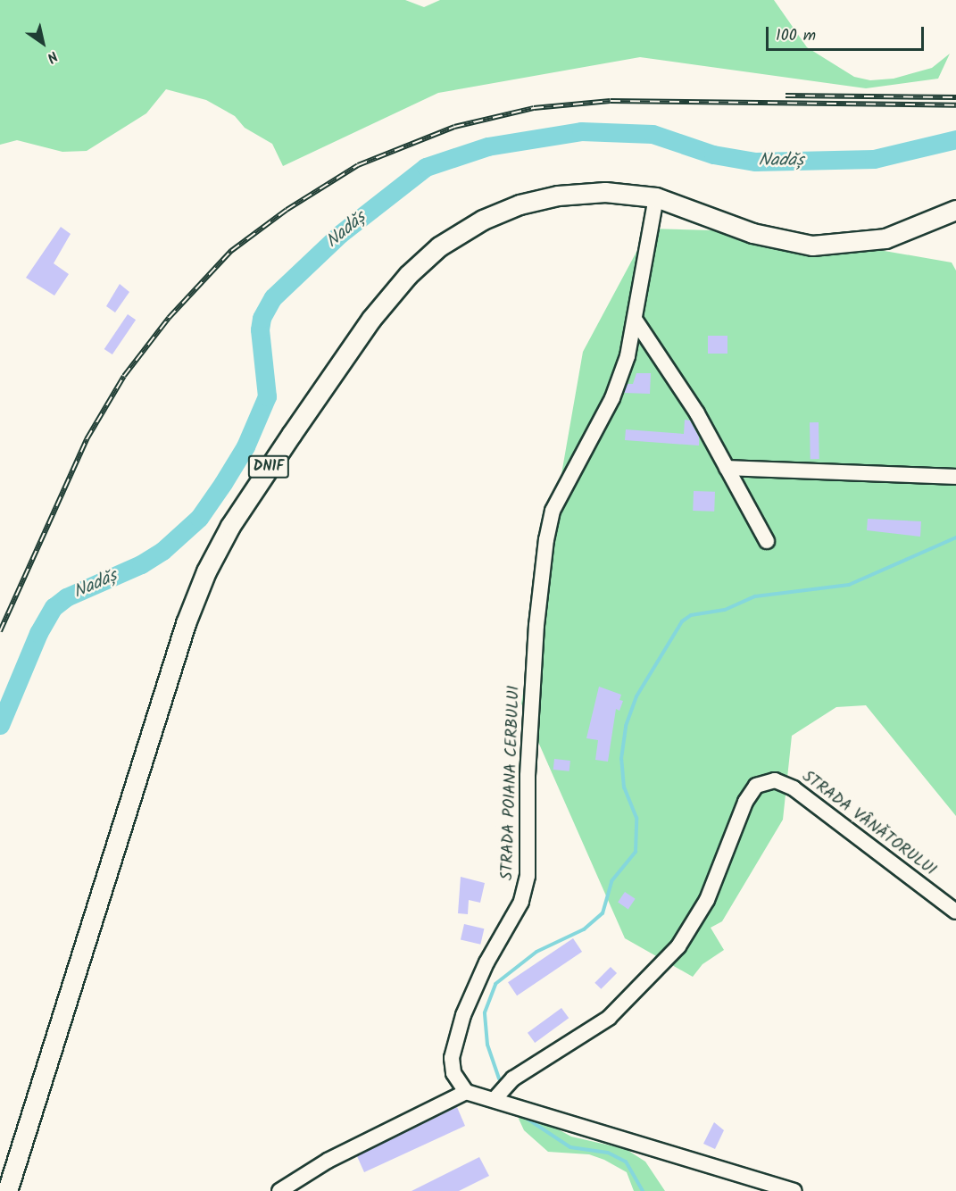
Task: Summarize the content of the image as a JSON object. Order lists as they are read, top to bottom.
{
  "streets": {
    "main road": ["DN1F"],
    "street": ["STRADA POIANA CERBULUI", "STRADA VÂNĂTORULUI"]
  },
  "crossings": [
    ["DN1F", "STRADA POIANA CERBULUI"]
  ],
  "water": ["Nadăș"],
  "scale_bar": "100 m",
  "north": "bottom right"
}
